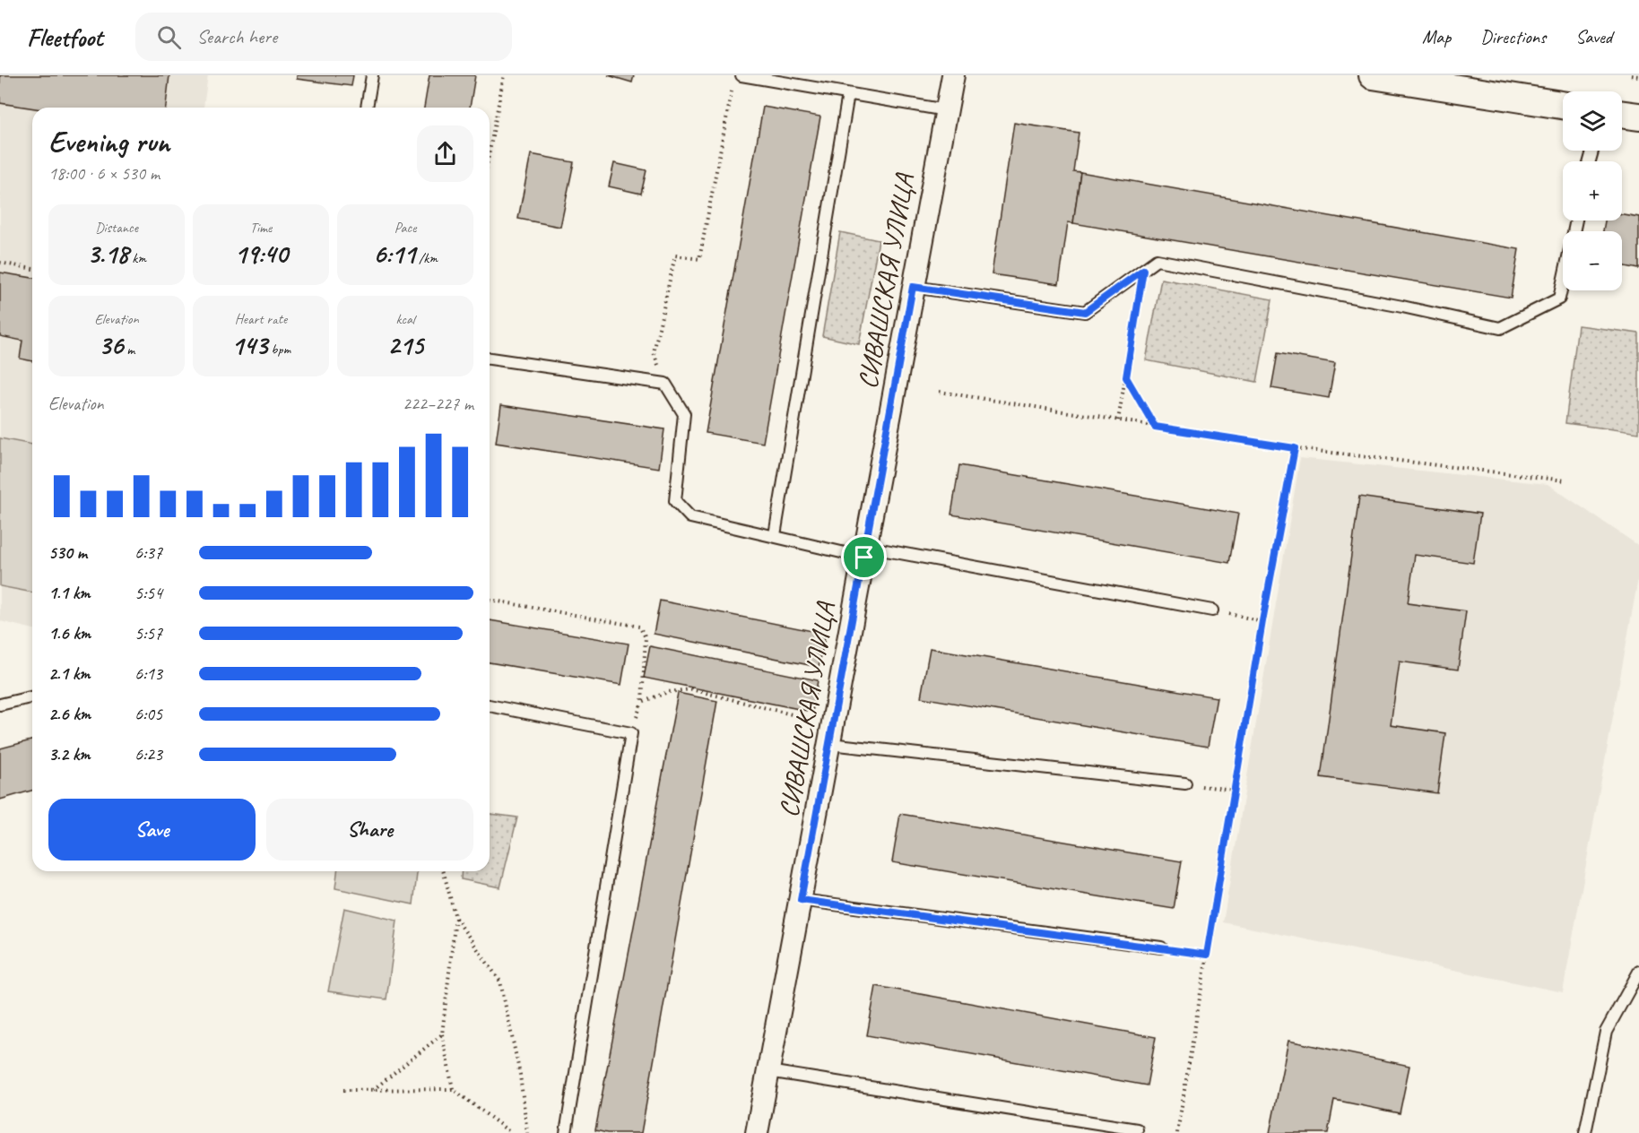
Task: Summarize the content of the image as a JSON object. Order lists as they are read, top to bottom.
{
  "streets": {
    "street": ["СИВАШСКАЯ УЛИЦА"]
  },
  "page": {
    "header": "Fleetfoot",
    "search": "Search here",
    "nav": ["Map", "Directions", "Saved"],
    "map_buttons": ["+", "−"],
    "heading": ["Evening run", "18:00 · 6 × 530 m"],
    "stats": [
      ["Distance", "3.18 km"],
      ["Time", "19:40"],
      ["Pace", "6:11 /km"],
      ["Elevation", "36 m"],
      ["Heart rate", "143 bpm"],
      ["kcal", "215"]
    ],
    "chart": ["Elevation", "222–227 m"],
    "list": [
      {
        "name": "530 m",
        "note": "6:37"
      },
      {
        "name": "1.1 km",
        "note": "5:54"
      },
      {
        "name": "1.6 km",
        "note": "5:57"
      },
      {
        "name": "2.1 km",
        "note": "6:13"
      },
      {
        "name": "2.6 km",
        "note": "6:05"
      },
      {
        "name": "3.2 km",
        "note": "6:23"
      }
    ],
    "buttons": ["Save", "Share"]
  }
}
